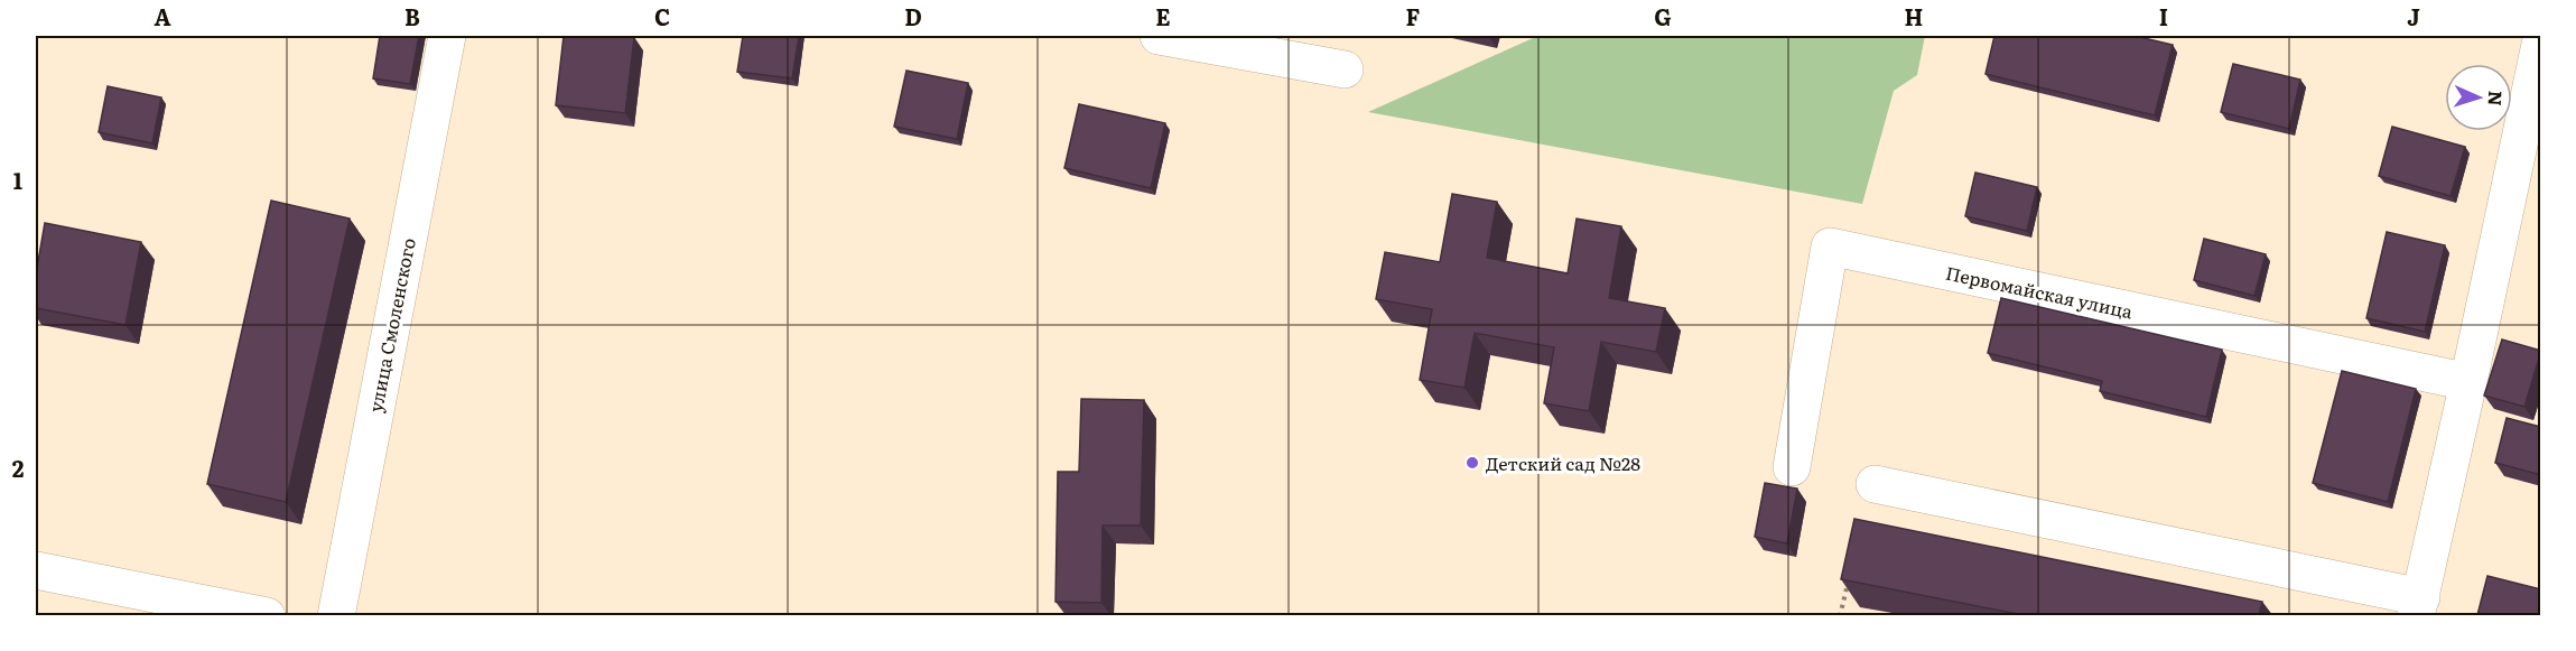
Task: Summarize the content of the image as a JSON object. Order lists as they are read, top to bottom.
{
  "streets": {
    "street": ["Первомайская улица", "улица Смоленского"]
  },
  "places": ["Детский сад №28"],
  "north": "right",
  "grid": {
    "columns": [
      "A",
      "B",
      "C",
      "D",
      "E",
      "F",
      "G",
      "H",
      "I",
      "J"
    ],
    "rows": ["1", "2"]
  }
}
